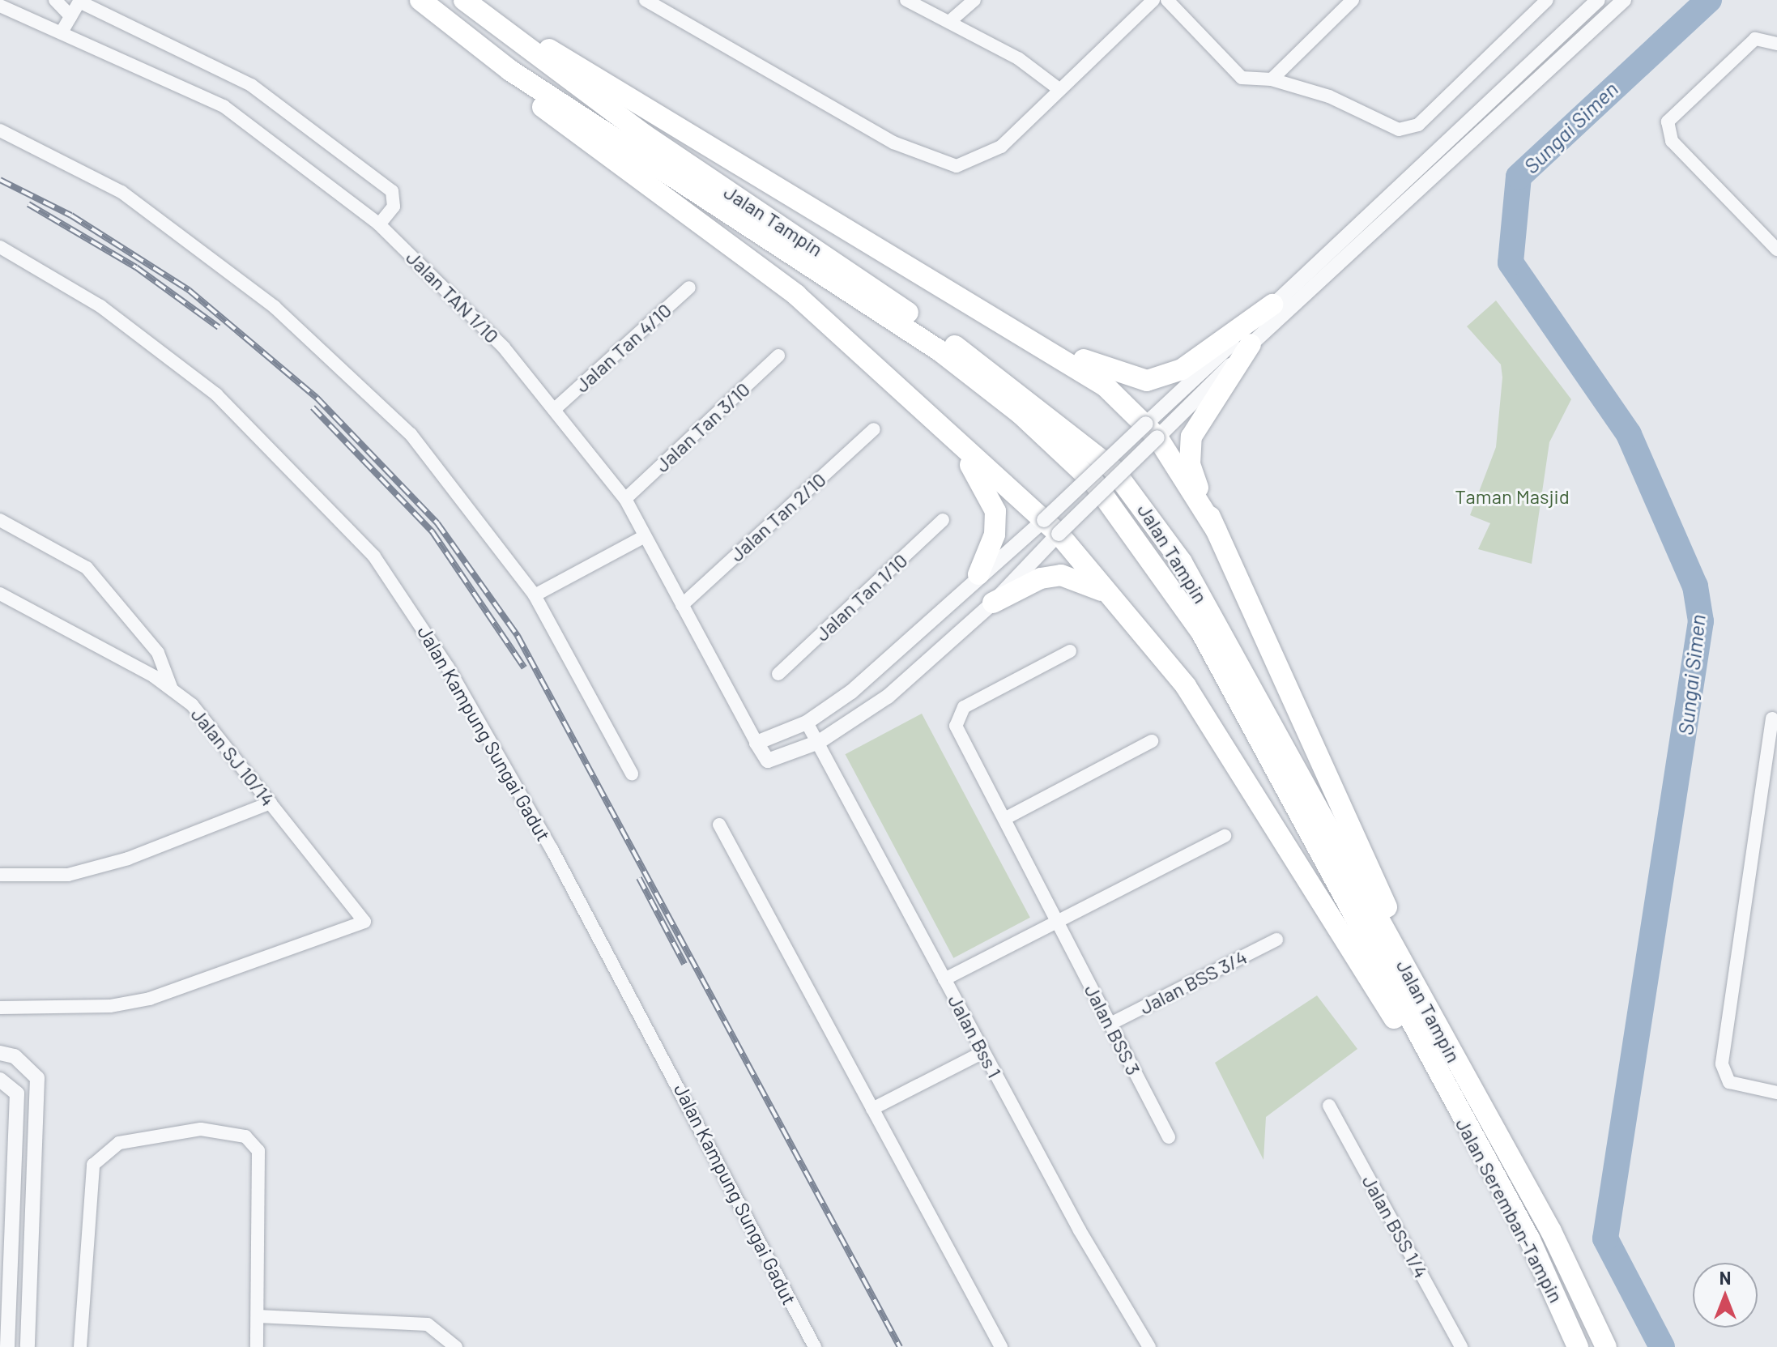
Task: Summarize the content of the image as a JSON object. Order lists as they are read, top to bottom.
{
  "streets": {
    "highway": ["Jalan Tampin", "Jalan Seremban-Tampin"],
    "street": [
      "Jalan TAN 1/10",
      "Jalan Tan 4/10",
      "Jalan Tan 3/10",
      "Jalan Tan 2/10",
      "Jalan Tan 1/10",
      "Jalan Kampung Sungai Gadut",
      "Jalan SJ 10/14",
      "Jalan BSS 3/4",
      "Jalan BSS 3",
      "Jalan Bss 1",
      "Jalan BSS 1/4"
    ]
  },
  "crossings": [
    ["Jalan Tampin", "Jalan Seremban-Tampin"],
    ["Jalan TAN 1/10", "Jalan Tan 4/10"],
    ["Jalan TAN 1/10", "Jalan Tan 3/10"],
    ["Jalan TAN 1/10", "Jalan Tan 2/10"],
    ["Jalan BSS 3/4", "Jalan BSS 3"]
  ],
  "water": ["Sungai Simen"],
  "parks": ["Taman Masjid"],
  "north": "top"
}
